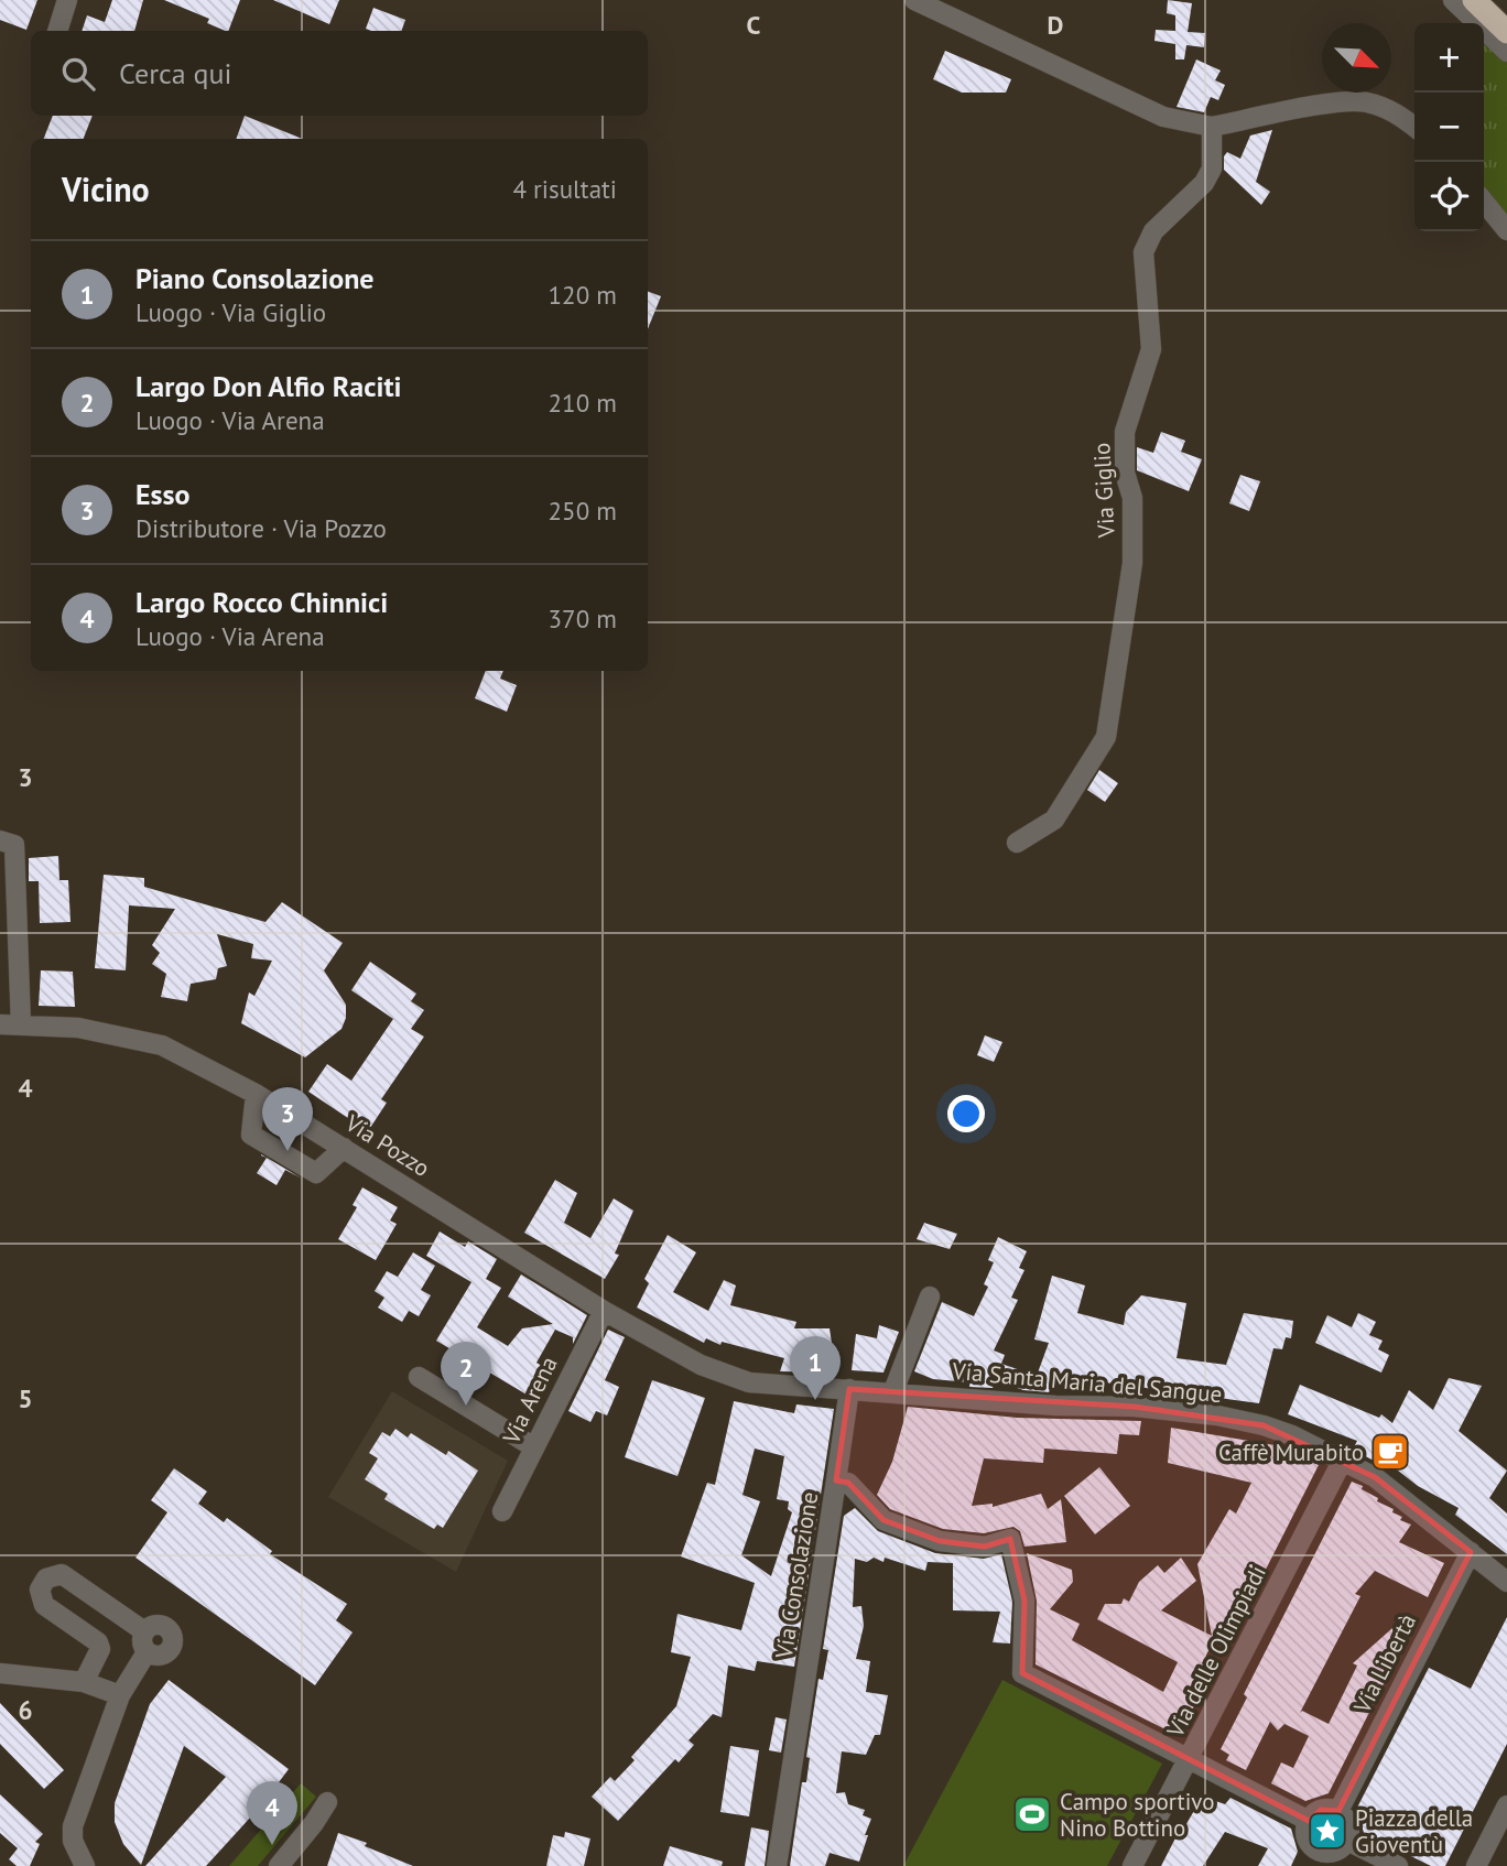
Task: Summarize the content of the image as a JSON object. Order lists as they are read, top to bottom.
{
  "streets": {
    "street": [
      "Via Giglio",
      "Via Pozzo",
      "Via Santa Maria del Sangue",
      "Via Arena",
      "Via Consolazione",
      "Via delle Olimpiadi",
      "Via Libertà"
    ]
  },
  "crossings": [
    ["Via Pozzo", "Via Santa Maria del Sangue"],
    ["Via Pozzo", "Via Arena"],
    ["Via Santa Maria del Sangue", "Via delle Olimpiadi"],
    ["Via Santa Maria del Sangue", "Via Libertà"],
    ["Via Consolazione", "Via delle Olimpiadi"]
  ],
  "places": {
    "cafe": ["Caffè Murabito"],
    "sports": ["Campo sportivo Nino Bottino"],
    "place": ["Piazza della Gioventù"]
  },
  "north": "bottom right",
  "page": {
    "map_buttons": ["+", "−"],
    "search": "Cerca qui",
    "heading": ["Vicino", "4 risultati"],
    "list": [
      {
        "mark": "1",
        "name": "Piano Consolazione",
        "note": "Luogo · Via Giglio",
        "value": "120 m"
      },
      {
        "mark": "2",
        "name": "Largo Don Alfio Raciti",
        "note": "Luogo · Via Arena",
        "value": "210 m"
      },
      {
        "mark": "3",
        "name": "Esso",
        "note": "Distributore · Via Pozzo",
        "value": "250 m"
      },
      {
        "mark": "4",
        "name": "Largo Rocco Chinnici",
        "note": "Luogo · Via Arena",
        "value": "370 m"
      }
    ],
    "pins": [
      "3",
      "1",
      "2",
      "4"
    ]
  },
  "grid": {
    "columns": ["C", "D"],
    "rows": [
      "3",
      "4",
      "5",
      "6"
    ]
  }
}
